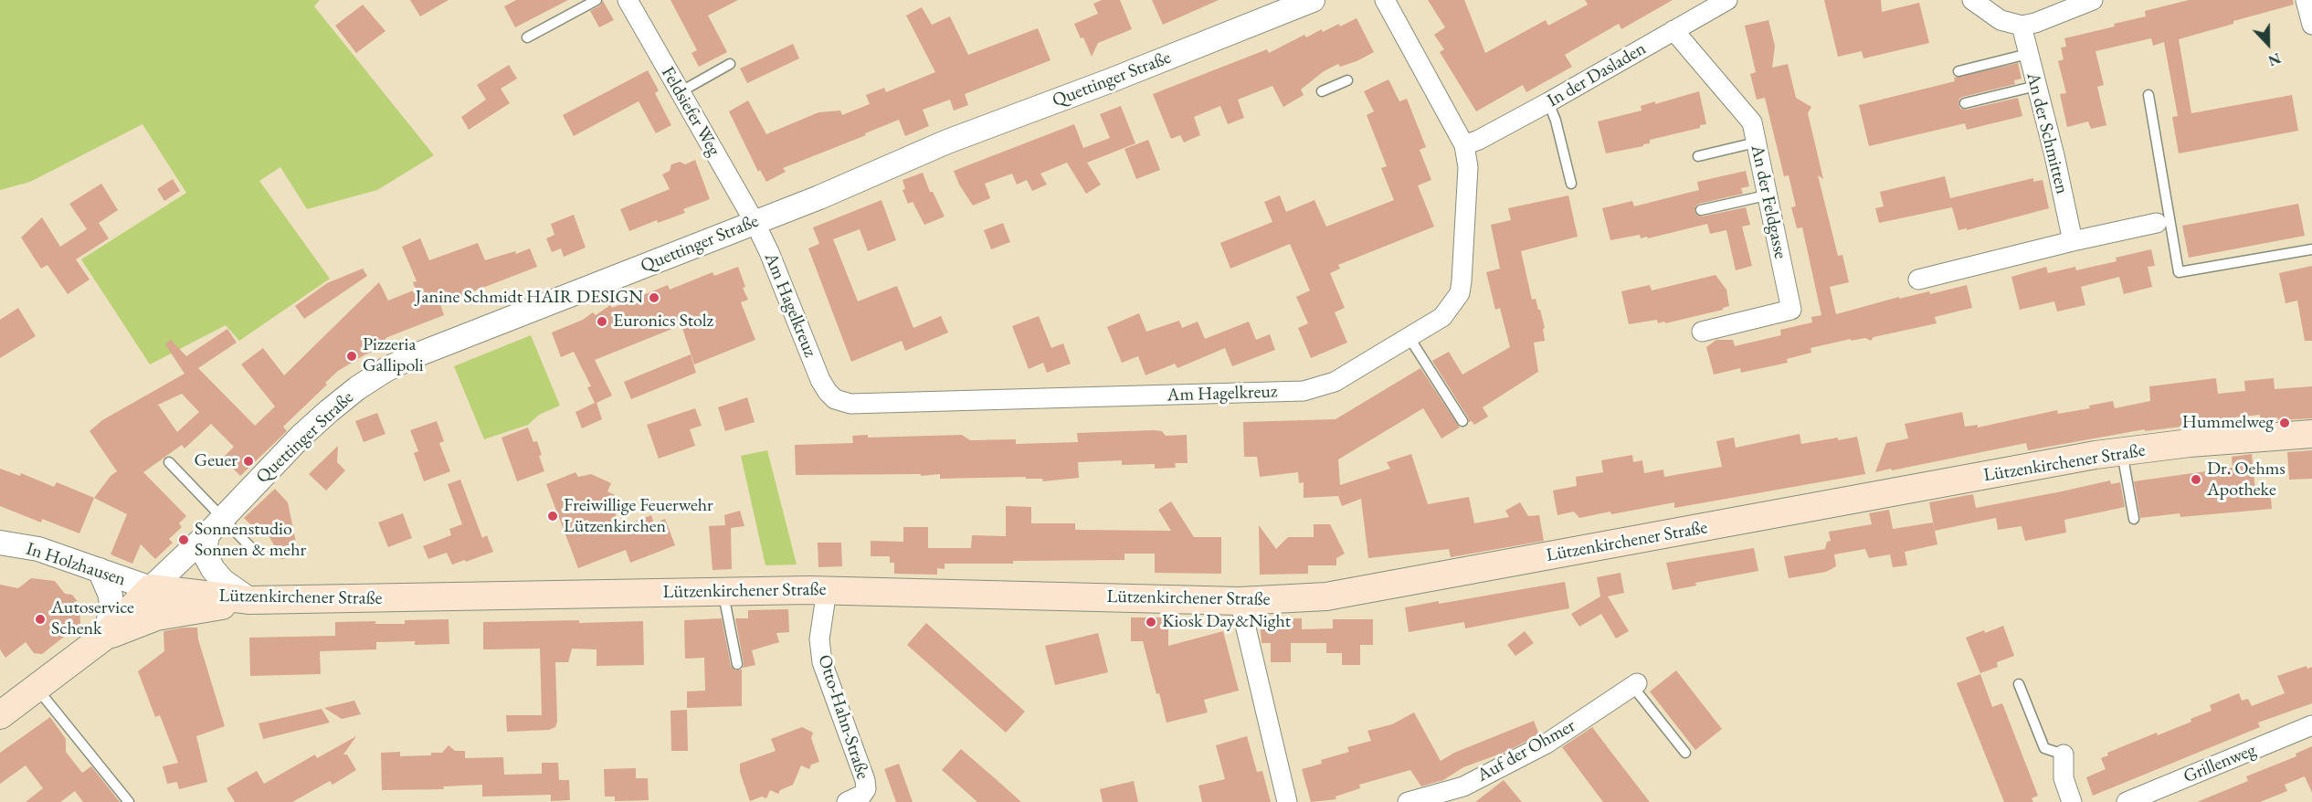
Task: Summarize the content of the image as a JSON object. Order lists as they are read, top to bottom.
{
  "streets": {
    "main road": ["Lützenkirchener Straße"],
    "street": [
      "In der Dasladen",
      "Quettinger Straße",
      "Feldsiefer Weg",
      "An der Schmitten",
      "An der Feldgasse",
      "Am Hagelkreuz",
      "In Holzhausen",
      "Otto-Hahn-Straße",
      "Auf der Ohmer",
      "Grillenweg"
    ]
  },
  "crossings": [
    ["In der Dasladen", "An der Feldgasse"],
    ["In der Dasladen", "Am Hagelkreuz"],
    ["Quettinger Straße", "Feldsiefer Weg"],
    ["Quettinger Straße", "Am Hagelkreuz"],
    ["Quettinger Straße", "Lützenkirchener Straße"],
    ["Quettinger Straße", "In Holzhausen"],
    ["Feldsiefer Weg", "Am Hagelkreuz"],
    ["Lützenkirchener Straße", "In Holzhausen"],
    ["Lützenkirchener Straße", "Otto-Hahn-Straße"]
  ],
  "places": [
    "Janine Schmidt HAIR DESIGN",
    "Euronics Stolz",
    "Pizzeria Gallipoli",
    "Hummelweg",
    "Geuer",
    "Dr. Oehms Apotheke",
    "Freiwillige Feuerwehr Lützenkirchen",
    "Sonnenstudio Sonnen & mehr",
    "Autoservice Schenk",
    "Kiosk Day&Night"
  ],
  "north": "bottom"
}
